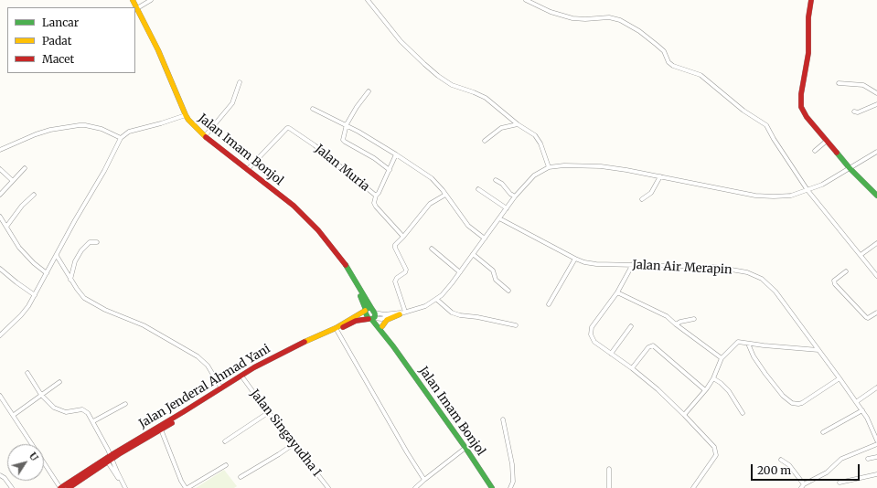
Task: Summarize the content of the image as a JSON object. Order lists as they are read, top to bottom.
{
  "streets": {
    "main road": ["Jalan Imam Bonjol", "Jalan Jenderal Ahmad Yani"],
    "street": ["Jalan Muria", "Jalan Air Merapin", "Jalan Singayudha I"]
  },
  "crossings": [
    ["Jalan Imam Bonjol", "Jalan Muria"],
    ["Jalan Imam Bonjol", "Jalan Jenderal Ahmad Yani"],
    ["Jalan Jenderal Ahmad Yani", "Jalan Singayudha I"]
  ],
  "legend": ["Lancar", "Padat", "Macet"],
  "scale_bar": "200 m",
  "north": "top right"
}
